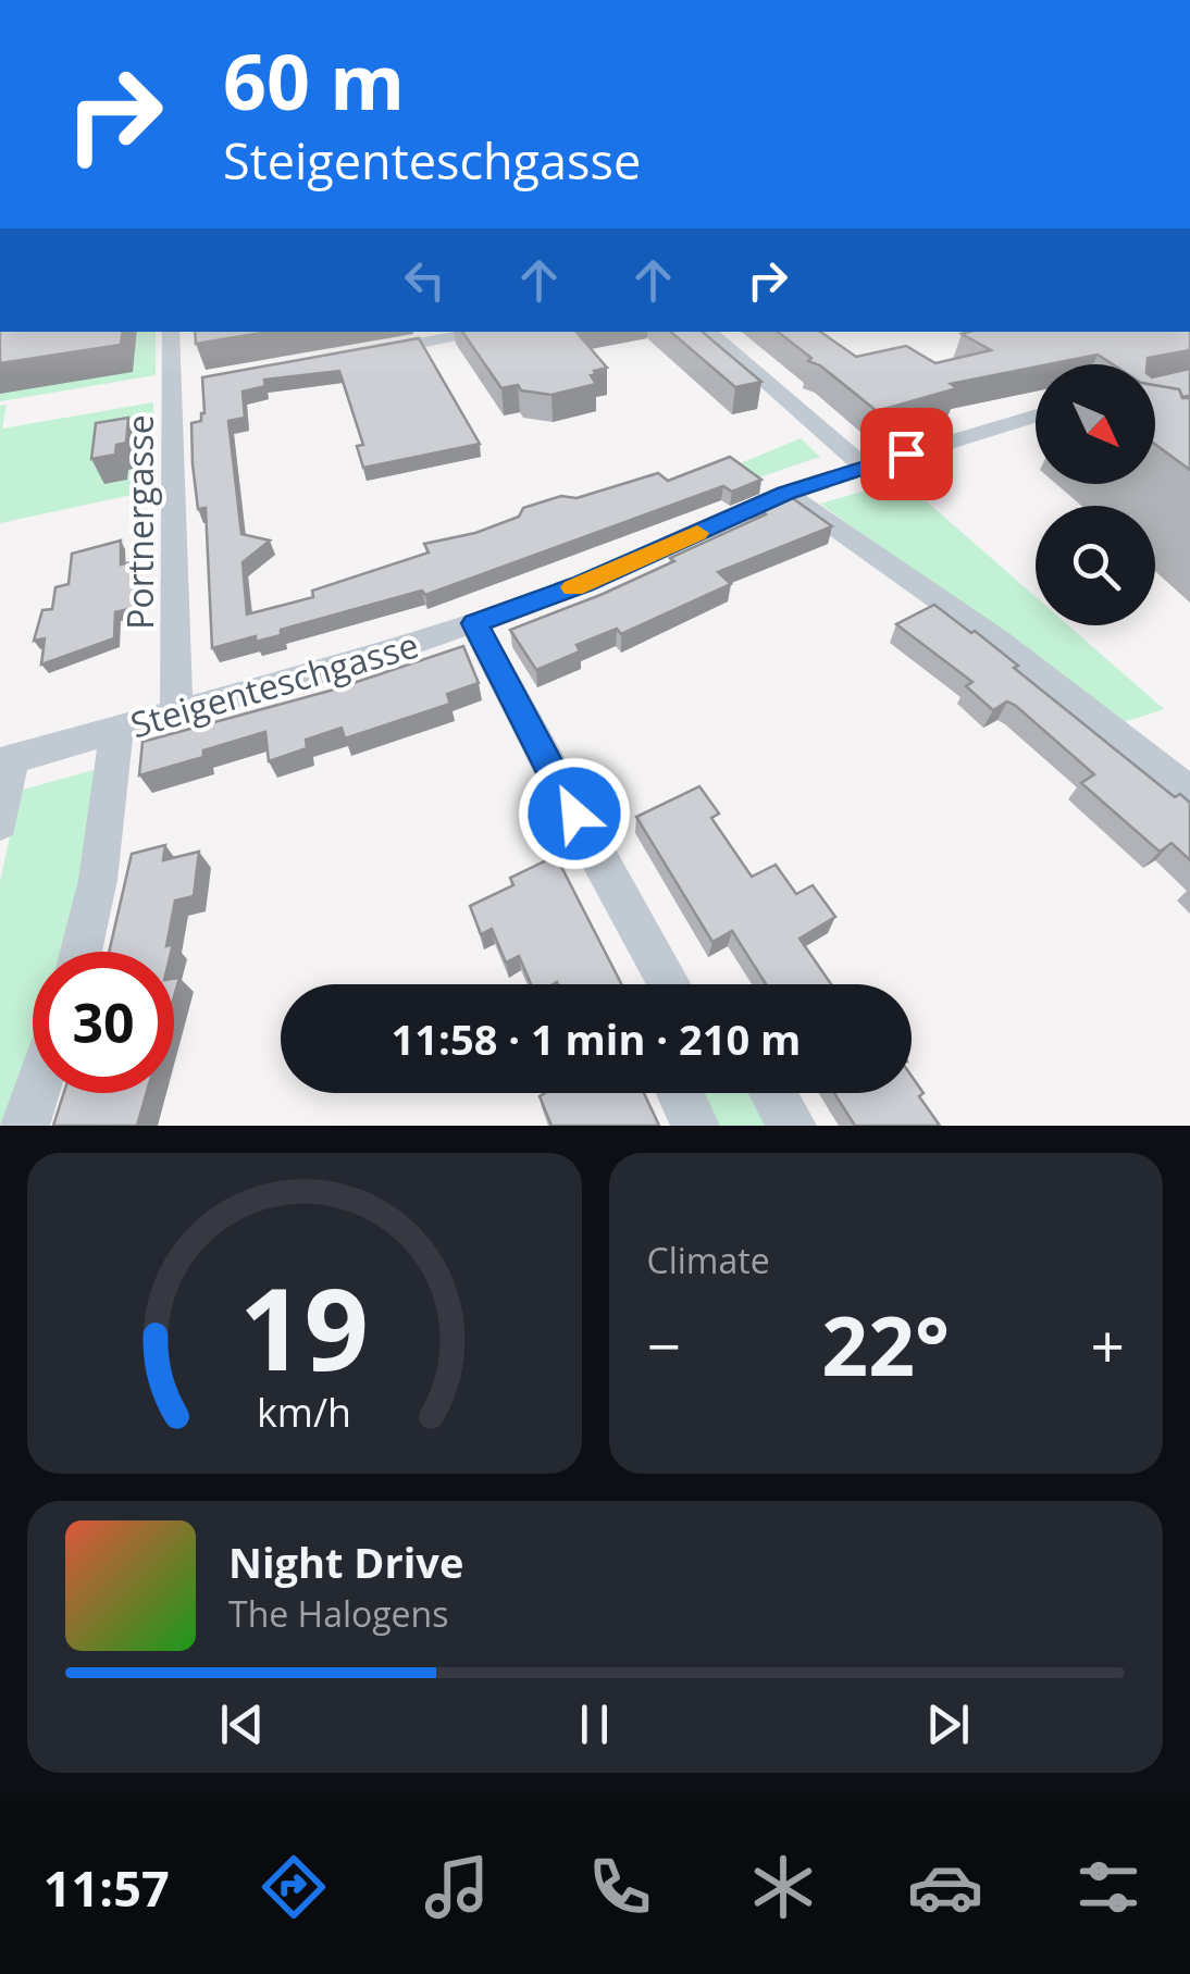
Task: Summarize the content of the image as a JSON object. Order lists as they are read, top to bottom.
{
  "streets": {
    "street": ["Portnergasse", "Steigenteschgasse"]
  },
  "crossings": [
    ["Portnergasse", "Steigenteschgasse"]
  ],
  "north": "bottom right",
  "page": {
    "turn": ["60 m", "Steigenteschgasse"],
    "limit": "30",
    "trip": "11:58 · 1 min · 210 m",
    "tile": "Climate",
    "heat": ["−", "22°", "+"],
    "song": ["Night Drive", "The Halogens"],
    "tabs": "11:57",
    "gauge": ["19", "km/h"]
  }
}
